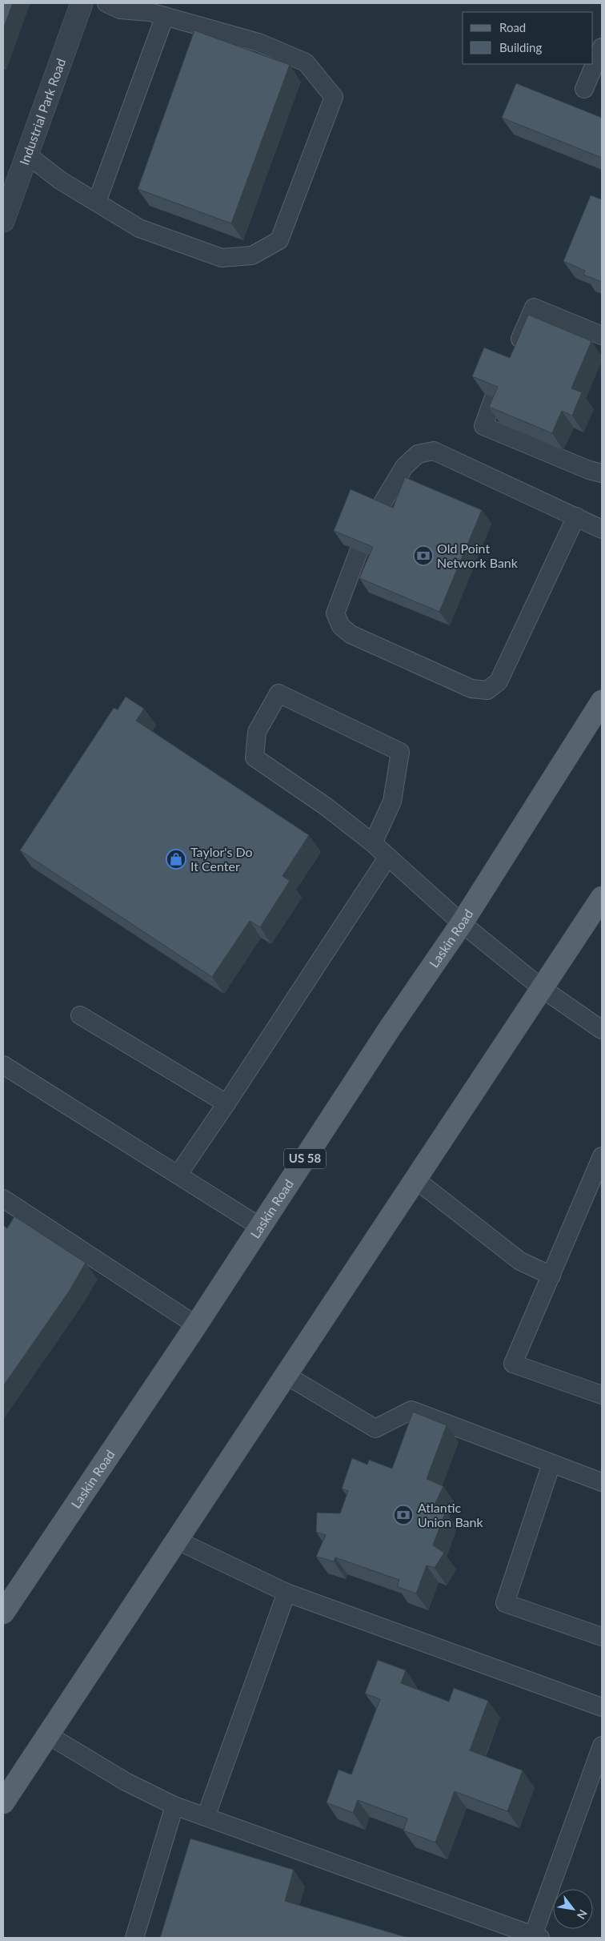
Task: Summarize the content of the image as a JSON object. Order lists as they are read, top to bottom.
{
  "streets": {
    "main road": ["Laskin Road", "US 58"],
    "street": ["Industrial Park Road"]
  },
  "places": {
    "bank": ["Old Point Network Bank", "Atlantic Union Bank"],
    "shop": ["Taylor's Do It Center"]
  },
  "legend": ["Road", "Building"],
  "north": "bottom right"
}
